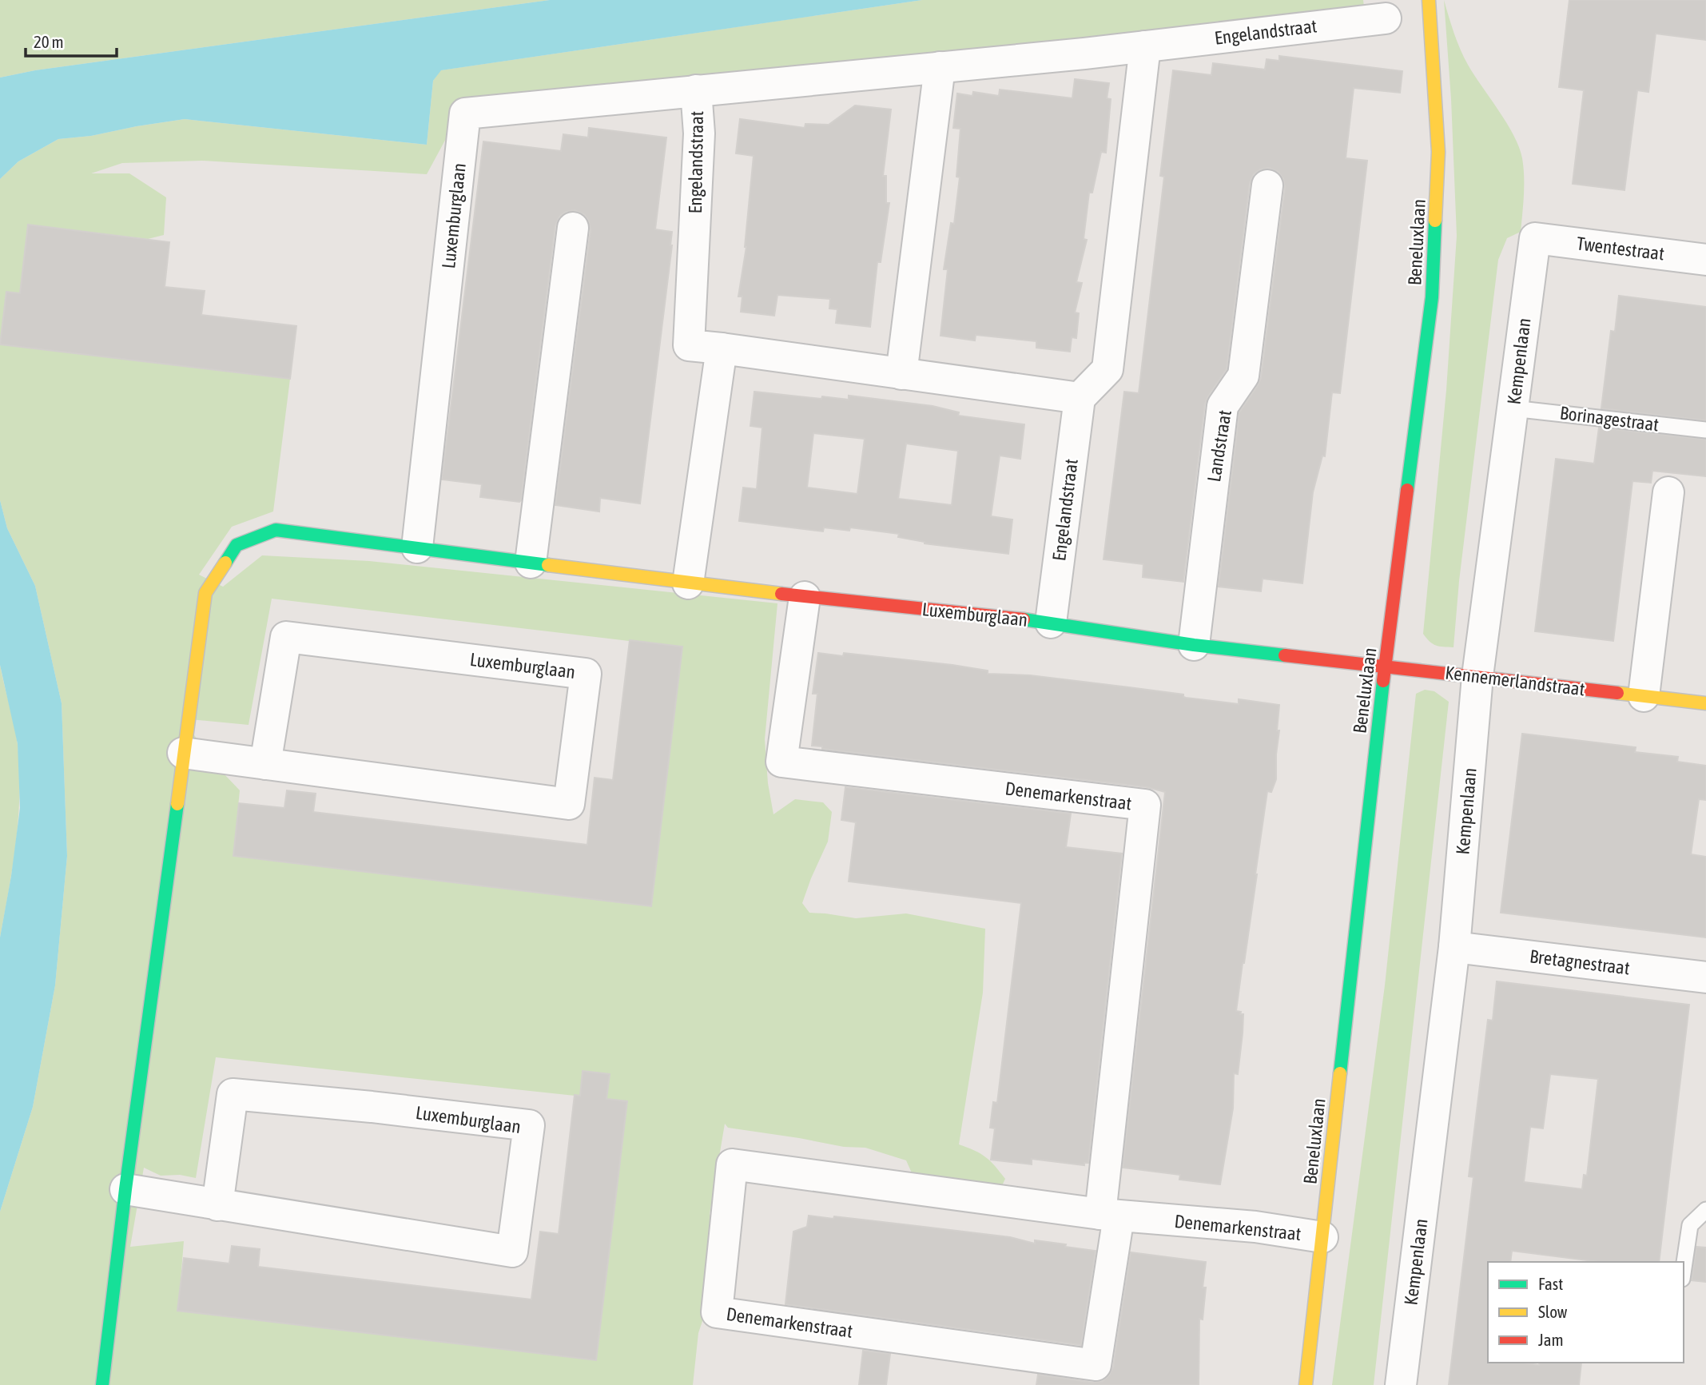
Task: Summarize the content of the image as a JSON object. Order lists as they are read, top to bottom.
{
  "streets": {
    "street": [
      "Engelandstraat",
      "Luxemburglaan",
      "Beneluxlaan",
      "Twentestraat",
      "Kempenlaan",
      "Landstraat",
      "Kennemerlandstraat",
      "Denemarkenstraat",
      "Bretagnestraat"
    ],
    "lane": ["Borinagestraat"]
  },
  "crossings": [
    ["Engelandstraat", "Luxemburglaan"],
    ["Luxemburglaan", "Beneluxlaan"],
    ["Luxemburglaan", "Landstraat"],
    ["Luxemburglaan", "Kennemerlandstraat"],
    ["Luxemburglaan", "Denemarkenstraat"],
    ["Beneluxlaan", "Kennemerlandstraat"],
    ["Beneluxlaan", "Denemarkenstraat"],
    ["Twentestraat", "Kempenlaan"],
    ["Kempenlaan", "Borinagestraat"],
    ["Kempenlaan", "Kennemerlandstraat"],
    ["Kempenlaan", "Bretagnestraat"]
  ],
  "legend": ["Fast", "Slow", "Jam"],
  "scale_bar": "20 m"
}
